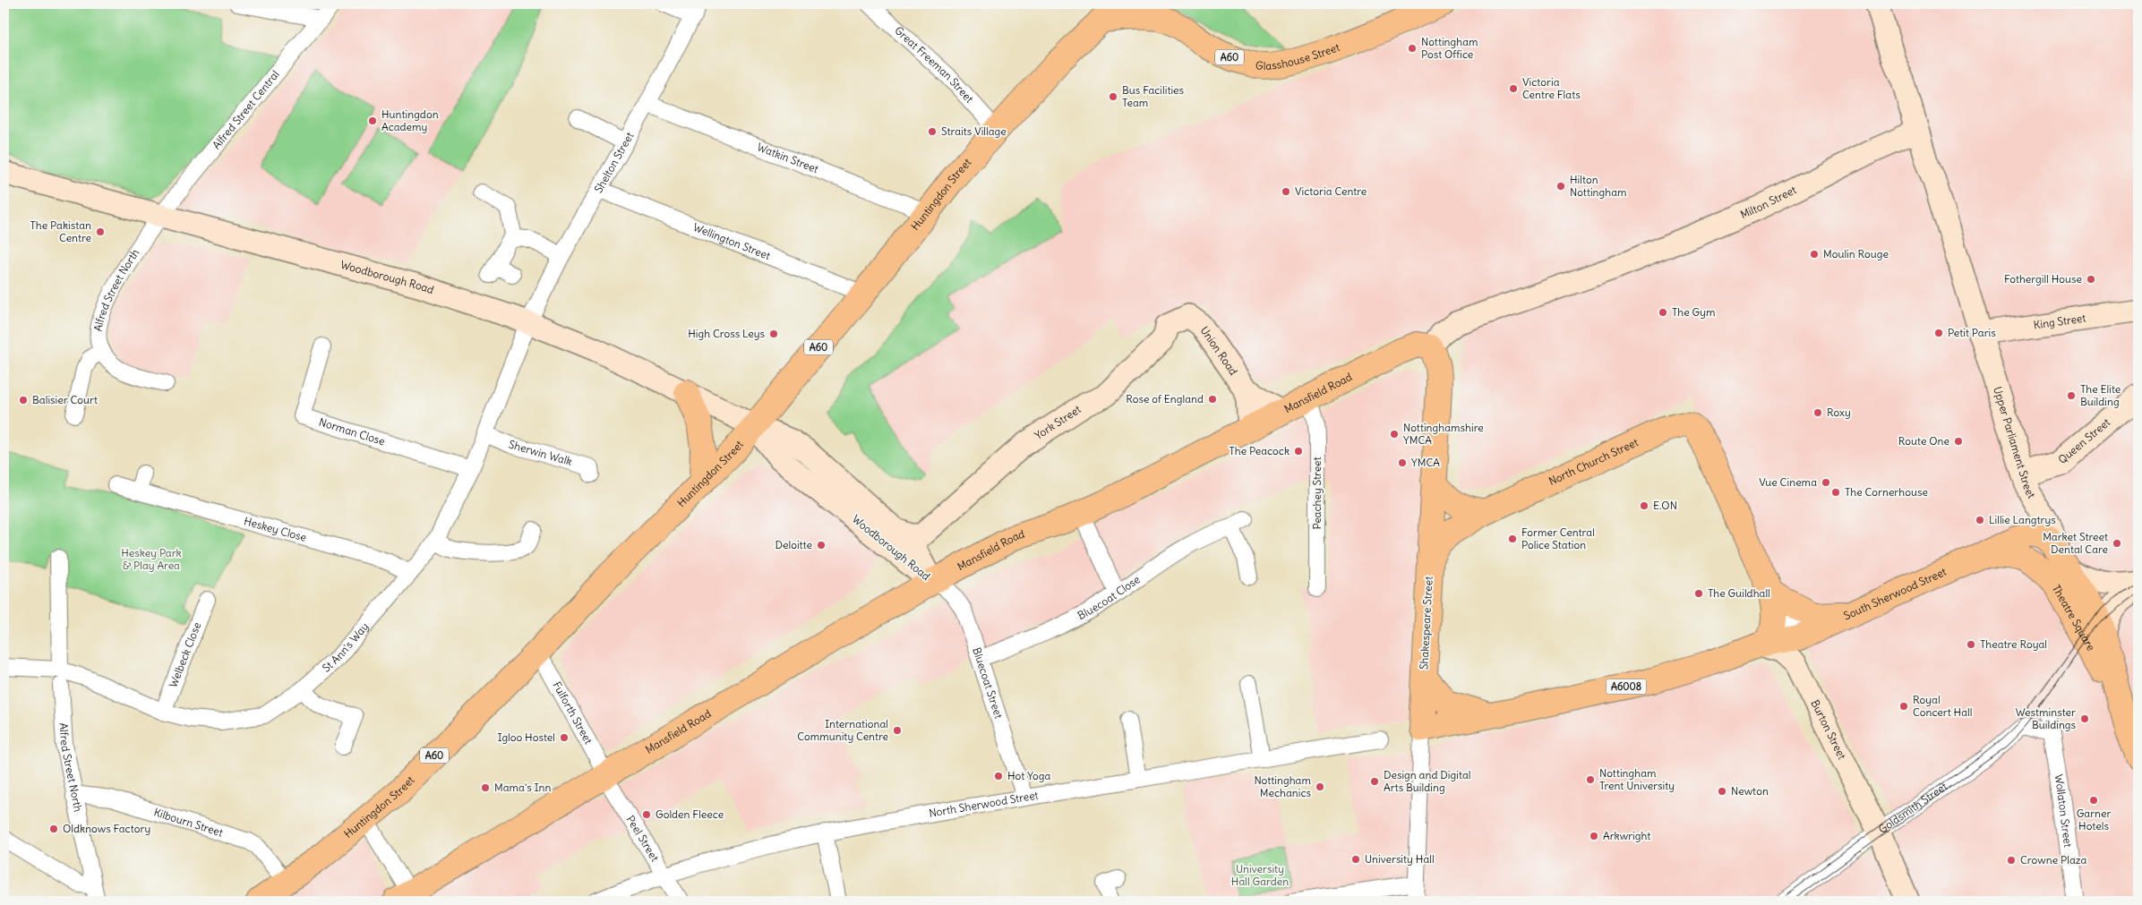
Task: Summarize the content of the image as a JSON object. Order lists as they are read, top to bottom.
{
  "streets": {
    "main road": [
      "Glasshouse Street",
      "A60",
      "Huntingdon Street",
      "Mansfield Road",
      "Upper Parliament Street",
      "North Church Street",
      "South Sherwood Street",
      "Theatre Square",
      "Shakespeare Street",
      "A6008"
    ],
    "street": [
      "Great Freeman Street",
      "Alfred Street Central",
      "Watkin Street",
      "Shelton Street",
      "Milton Street",
      "Wellington Street",
      "Woodborough Road",
      "Alfred Street North",
      "King Street",
      "Union Road",
      "York Street",
      "Norman Close",
      "Queen Street",
      "Sherwin Walk",
      "Peachey Street",
      "Heskey Close",
      "Bluecoat Close",
      "St Ann's Way",
      "Welbeck Close",
      "Bluecoat Street",
      "Fulforth Street",
      "Burton Street",
      "North Sherwood Street",
      "Goldsmith Street",
      "Wollaton Street",
      "Kilbourn Street",
      "Peel Street"
    ]
  },
  "crossings": [
    ["Glasshouse Street", "Huntingdon Street"],
    ["Great Freeman Street", "Huntingdon Street"],
    ["Alfred Street Central", "Woodborough Road"],
    ["Alfred Street Central", "Alfred Street North"],
    ["Watkin Street", "Shelton Street"],
    ["Watkin Street", "Huntingdon Street"],
    ["Shelton Street", "Wellington Street"],
    ["Shelton Street", "Woodborough Road"],
    ["Shelton Street", "St Ann's Way"],
    ["Huntingdon Street", "Wellington Street"],
    ["Huntingdon Street", "Woodborough Road"],
    ["Huntingdon Street", "Fulforth Street"],
    ["Huntingdon Street", "Kilbourn Street"],
    ["Milton Street", "Mansfield Road"],
    ["Milton Street", "Upper Parliament Street"],
    ["Milton Street", "Shakespeare Street"],
    ["Woodborough Road", "Alfred Street North"],
    ["Woodborough Road", "Mansfield Road"],
    ["Woodborough Road", "St Ann's Way"],
    ["Woodborough Road", "Bluecoat Street"],
    ["Alfred Street North", "Kilbourn Street"],
    ["King Street", "Upper Parliament Street"],
    ["Union Road", "Mansfield Road"],
    ["Union Road", "York Street"],
    ["Mansfield Road", "Peachey Street"],
    ["Mansfield Road", "Shakespeare Street"],
    ["Mansfield Road", "Bluecoat Street"],
    ["Mansfield Road", "Fulforth Street"],
    ["Mansfield Road", "Peel Street"],
    ["Norman Close", "St Ann's Way"],
    ["Queen Street", "Upper Parliament Street"],
    ["Upper Parliament Street", "Theatre Square"],
    ["Sherwin Walk", "St Ann's Way"],
    ["North Church Street", "Shakespeare Street"],
    ["Heskey Close", "St Ann's Way"],
    ["South Sherwood Street", "Theatre Square"],
    ["South Sherwood Street", "Shakespeare Street"],
    ["South Sherwood Street", "Burton Street"],
    ["Bluecoat Close", "Bluecoat Street"],
    ["St Ann's Way", "Welbeck Close"],
    ["Bluecoat Street", "North Sherwood Street"],
    ["Fulforth Street", "Peel Street"],
    ["Burton Street", "Goldsmith Street"],
    ["North Sherwood Street", "Peel Street"],
    ["Goldsmith Street", "Wollaton Street"]
  ],
  "parks": ["Heskey Park & Play Area", "University Hall Garden"],
  "places": [
    "Nottingham Post Office",
    "Victoria Centre Flats",
    "Bus Facilities Team",
    "Huntingdon Academy",
    "Straits Village",
    "Hilton Nottingham",
    "Victoria Centre",
    "The Pakistan Centre",
    "Moulin Rouge",
    "Fothergill House",
    "The Gym",
    "Petit Paris",
    "High Cross Leys",
    "The Elite Building",
    "Rose of England",
    "Balisier Court",
    "Roxy",
    "Nottinghamshire YMCA",
    "Route One",
    "The Peacock",
    "YMCA",
    "Vue Cinema",
    "The Cornerhouse",
    "E.ON",
    "Lillie Langtrys",
    "Former Central Police Station",
    "Market Street Dental Care",
    "Deloitte",
    "The Guildhall",
    "Theatre Royal",
    "Royal Concert Hall",
    "Westminster Buildings",
    "International Community Centre",
    "Igloo Hostel",
    "Hot Yoga",
    "Nottingham Trent University",
    "Design and Digital Arts Building",
    "Nottingham Mechanics",
    "Mama's Inn",
    "Newton",
    "Garner Hotels",
    "Golden Fleece",
    "Oldknows Factory",
    "Arkwright",
    "University Hall",
    "Crowne Plaza"
  ]
}
